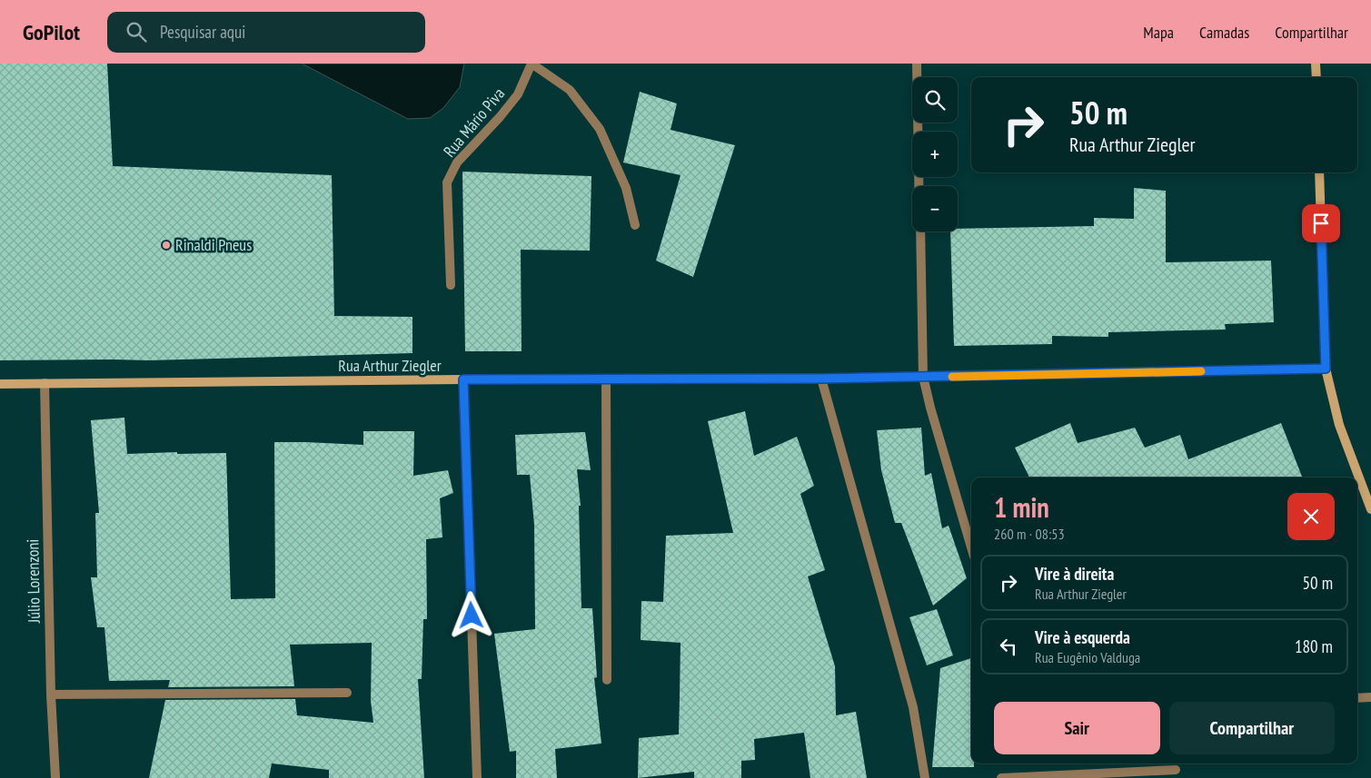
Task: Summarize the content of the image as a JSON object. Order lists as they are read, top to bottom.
{
  "streets": {
    "street": ["Rua Mário Piva", "Rua Arthur Ziegler", "Júlio Lorenzoni"]
  },
  "crossings": [
    ["Rua Arthur Ziegler", "Júlio Lorenzoni"]
  ],
  "places": ["Rinaldi Pneus"],
  "page": {
    "header": "GoPilot",
    "search": "Pesquisar aqui",
    "nav": ["Mapa", "Camadas", "Compartilhar"],
    "map_buttons": ["+", "−"],
    "turn": ["50 m", "Rua Arthur Ziegler"],
    "heading": ["1 min", "260 m · 08:53"],
    "list": [
      {
        "name": "Vire à direita",
        "note": "Rua Arthur Ziegler",
        "value": "50 m"
      },
      {
        "name": "Vire à esquerda",
        "note": "Rua Eugênio Valduga",
        "value": "180 m"
      }
    ],
    "buttons": ["Sair", "Compartilhar"]
  }
}
